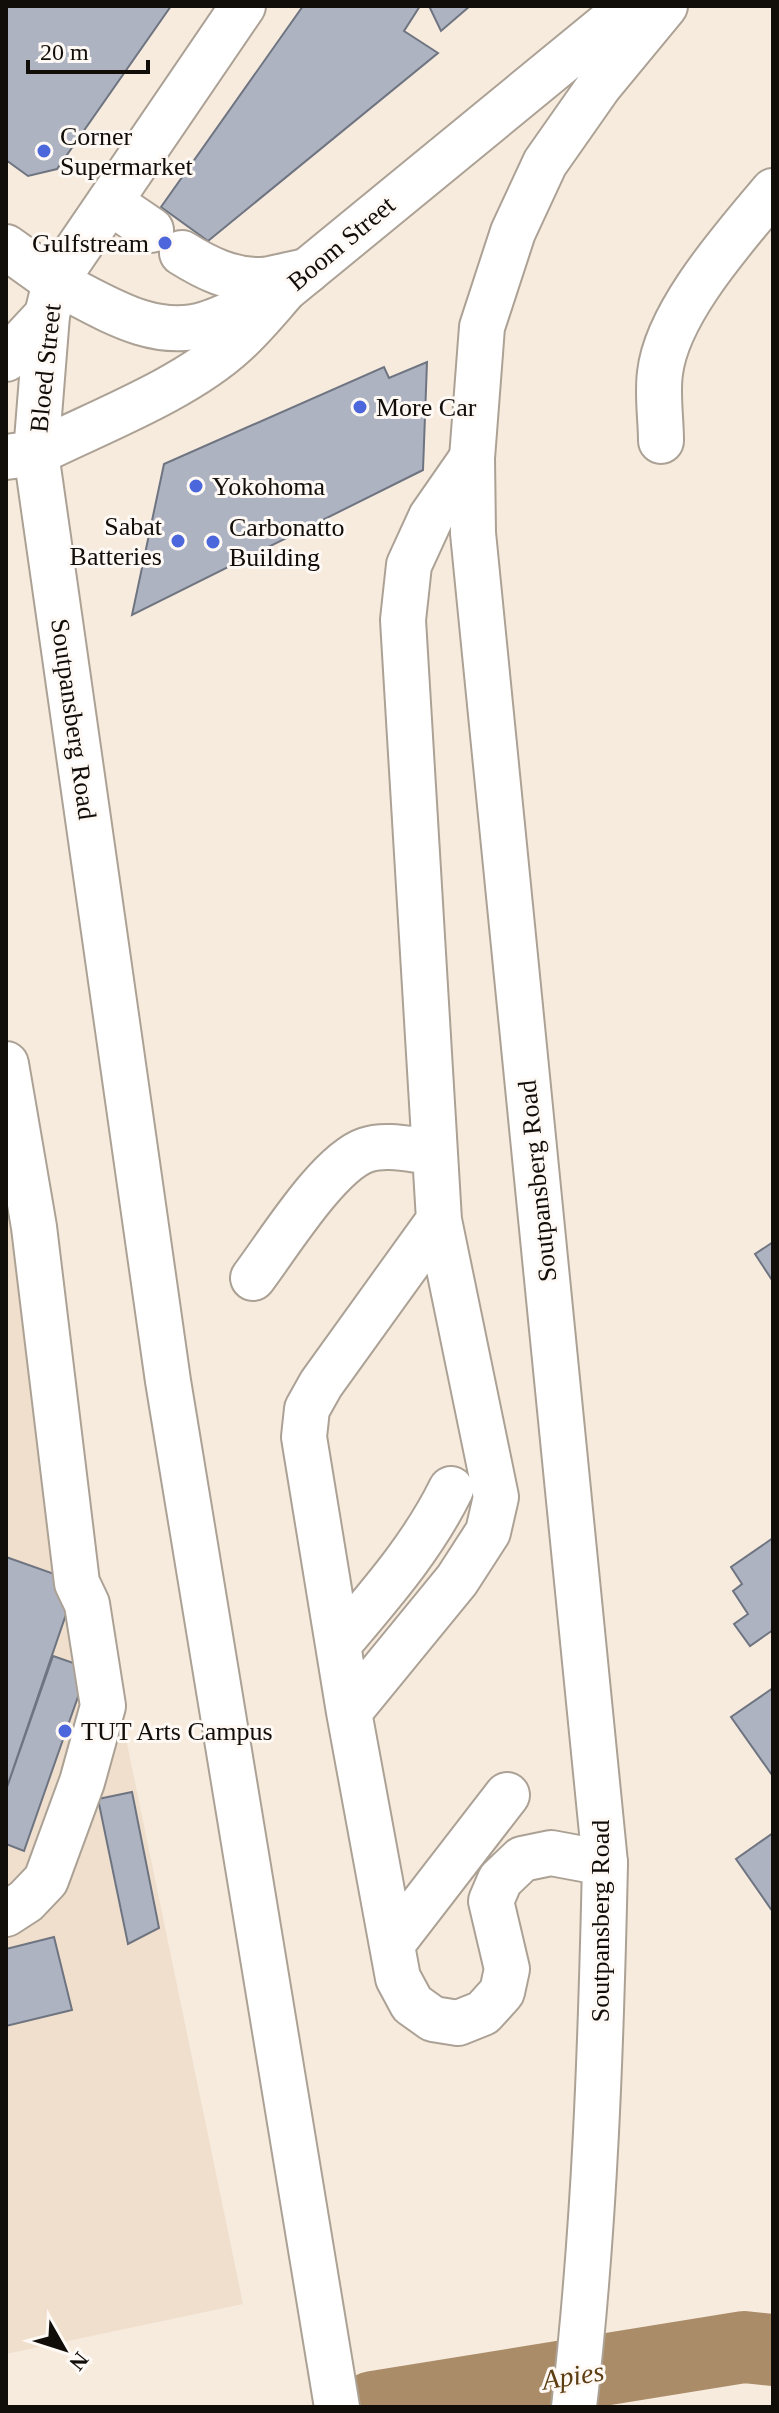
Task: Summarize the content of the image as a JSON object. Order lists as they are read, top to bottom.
{
  "streets": {
    "main road": ["Boom Street", "Bloed Street", "Soutpansberg Road"]
  },
  "crossings": [
    ["Boom Street", "Bloed Street"],
    ["Boom Street", "Soutpansberg Road"],
    ["Bloed Street", "Soutpansberg Road"]
  ],
  "water": ["Apies"],
  "places": [
    "Corner Supermarket",
    "Gulfstream",
    "More Car",
    "Yokohoma",
    "Sabat Batteries",
    "Carbonatto Building",
    "TUT Arts Campus"
  ],
  "scale_bar": "20 m",
  "north": "bottom right"
}
